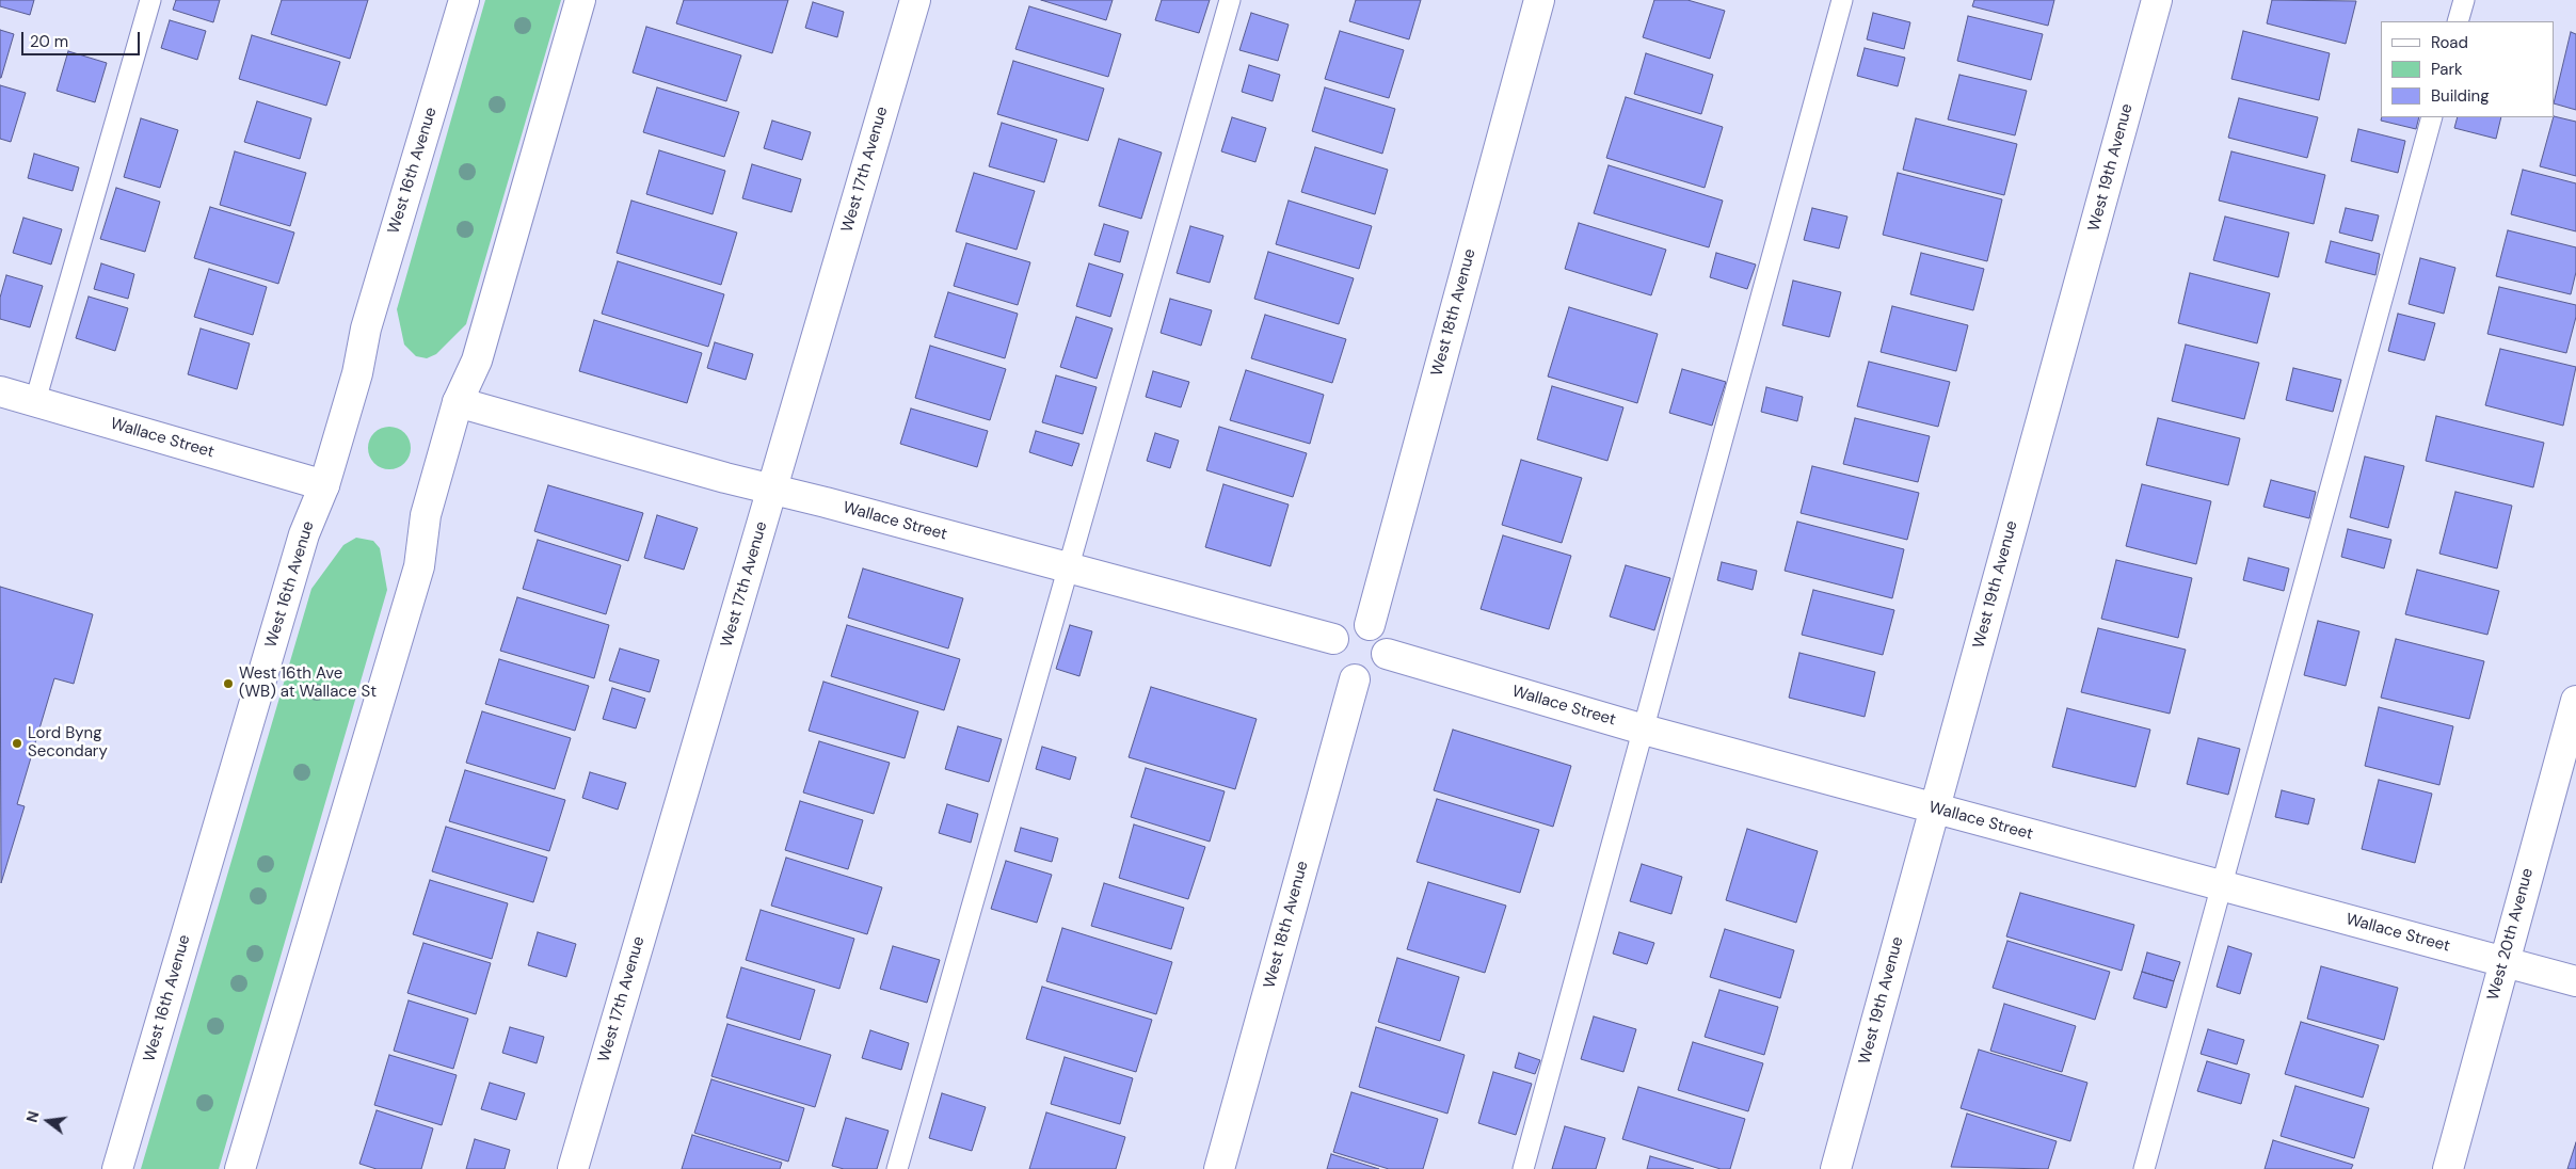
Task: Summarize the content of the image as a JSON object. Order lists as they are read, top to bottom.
{
  "streets": {
    "street": [
      "West 19th Avenue",
      "West 17th Avenue",
      "West 16th Avenue",
      "West 18th Avenue",
      "Wallace Street",
      "West 20th Avenue"
    ]
  },
  "crossings": [
    ["West 19th Avenue", "Wallace Street"],
    ["West 17th Avenue", "Wallace Street"],
    ["West 16th Avenue", "Wallace Street"],
    ["West 18th Avenue", "Wallace Street"],
    ["Wallace Street", "West 20th Avenue"]
  ],
  "places": ["West 16th Ave (WB) at Wallace St", "Lord Byng Secondary"],
  "legend": ["Road", "Park", "Building"],
  "scale_bar": "20 m",
  "north": "left"
}
